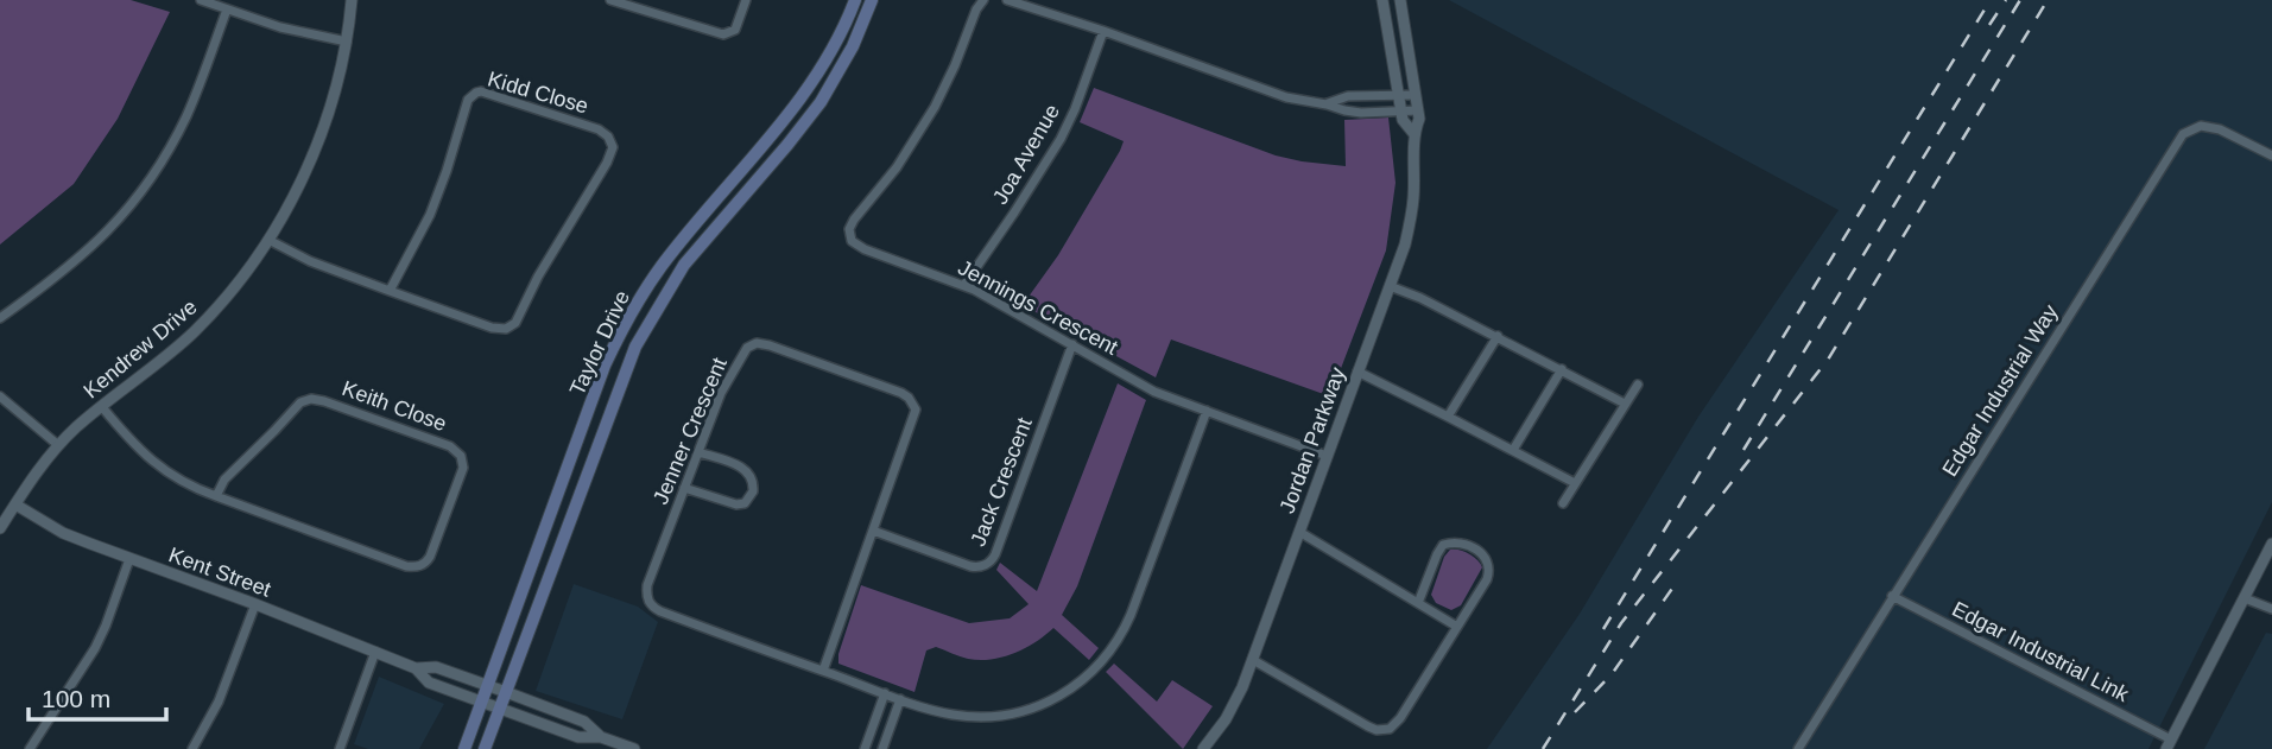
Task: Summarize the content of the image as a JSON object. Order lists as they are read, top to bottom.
{
  "streets": {
    "main road": ["Taylor Drive"],
    "street": [
      "Kidd Close",
      "Joa Avenue",
      "Jennings Crescent",
      "Kendrew Drive",
      "Edgar Industrial Way",
      "Keith Close",
      "Jenner Crescent",
      "Jordan Parkway",
      "Jack Crescent",
      "Kent Street",
      "Edgar Industrial Link"
    ]
  },
  "crossings": [
    ["Kidd Close", "Kendrew Drive"],
    ["Joa Avenue", "Jennings Crescent"],
    ["Jennings Crescent", "Jenner Crescent"],
    ["Jennings Crescent", "Jordan Parkway"],
    ["Jennings Crescent", "Jack Crescent"],
    ["Taylor Drive", "Kent Street"],
    ["Kendrew Drive", "Keith Close"],
    ["Kendrew Drive", "Kent Street"],
    ["Edgar Industrial Way", "Edgar Industrial Link"],
    ["Jenner Crescent", "Jack Crescent"]
  ],
  "scale_bar": "100 m"
}
